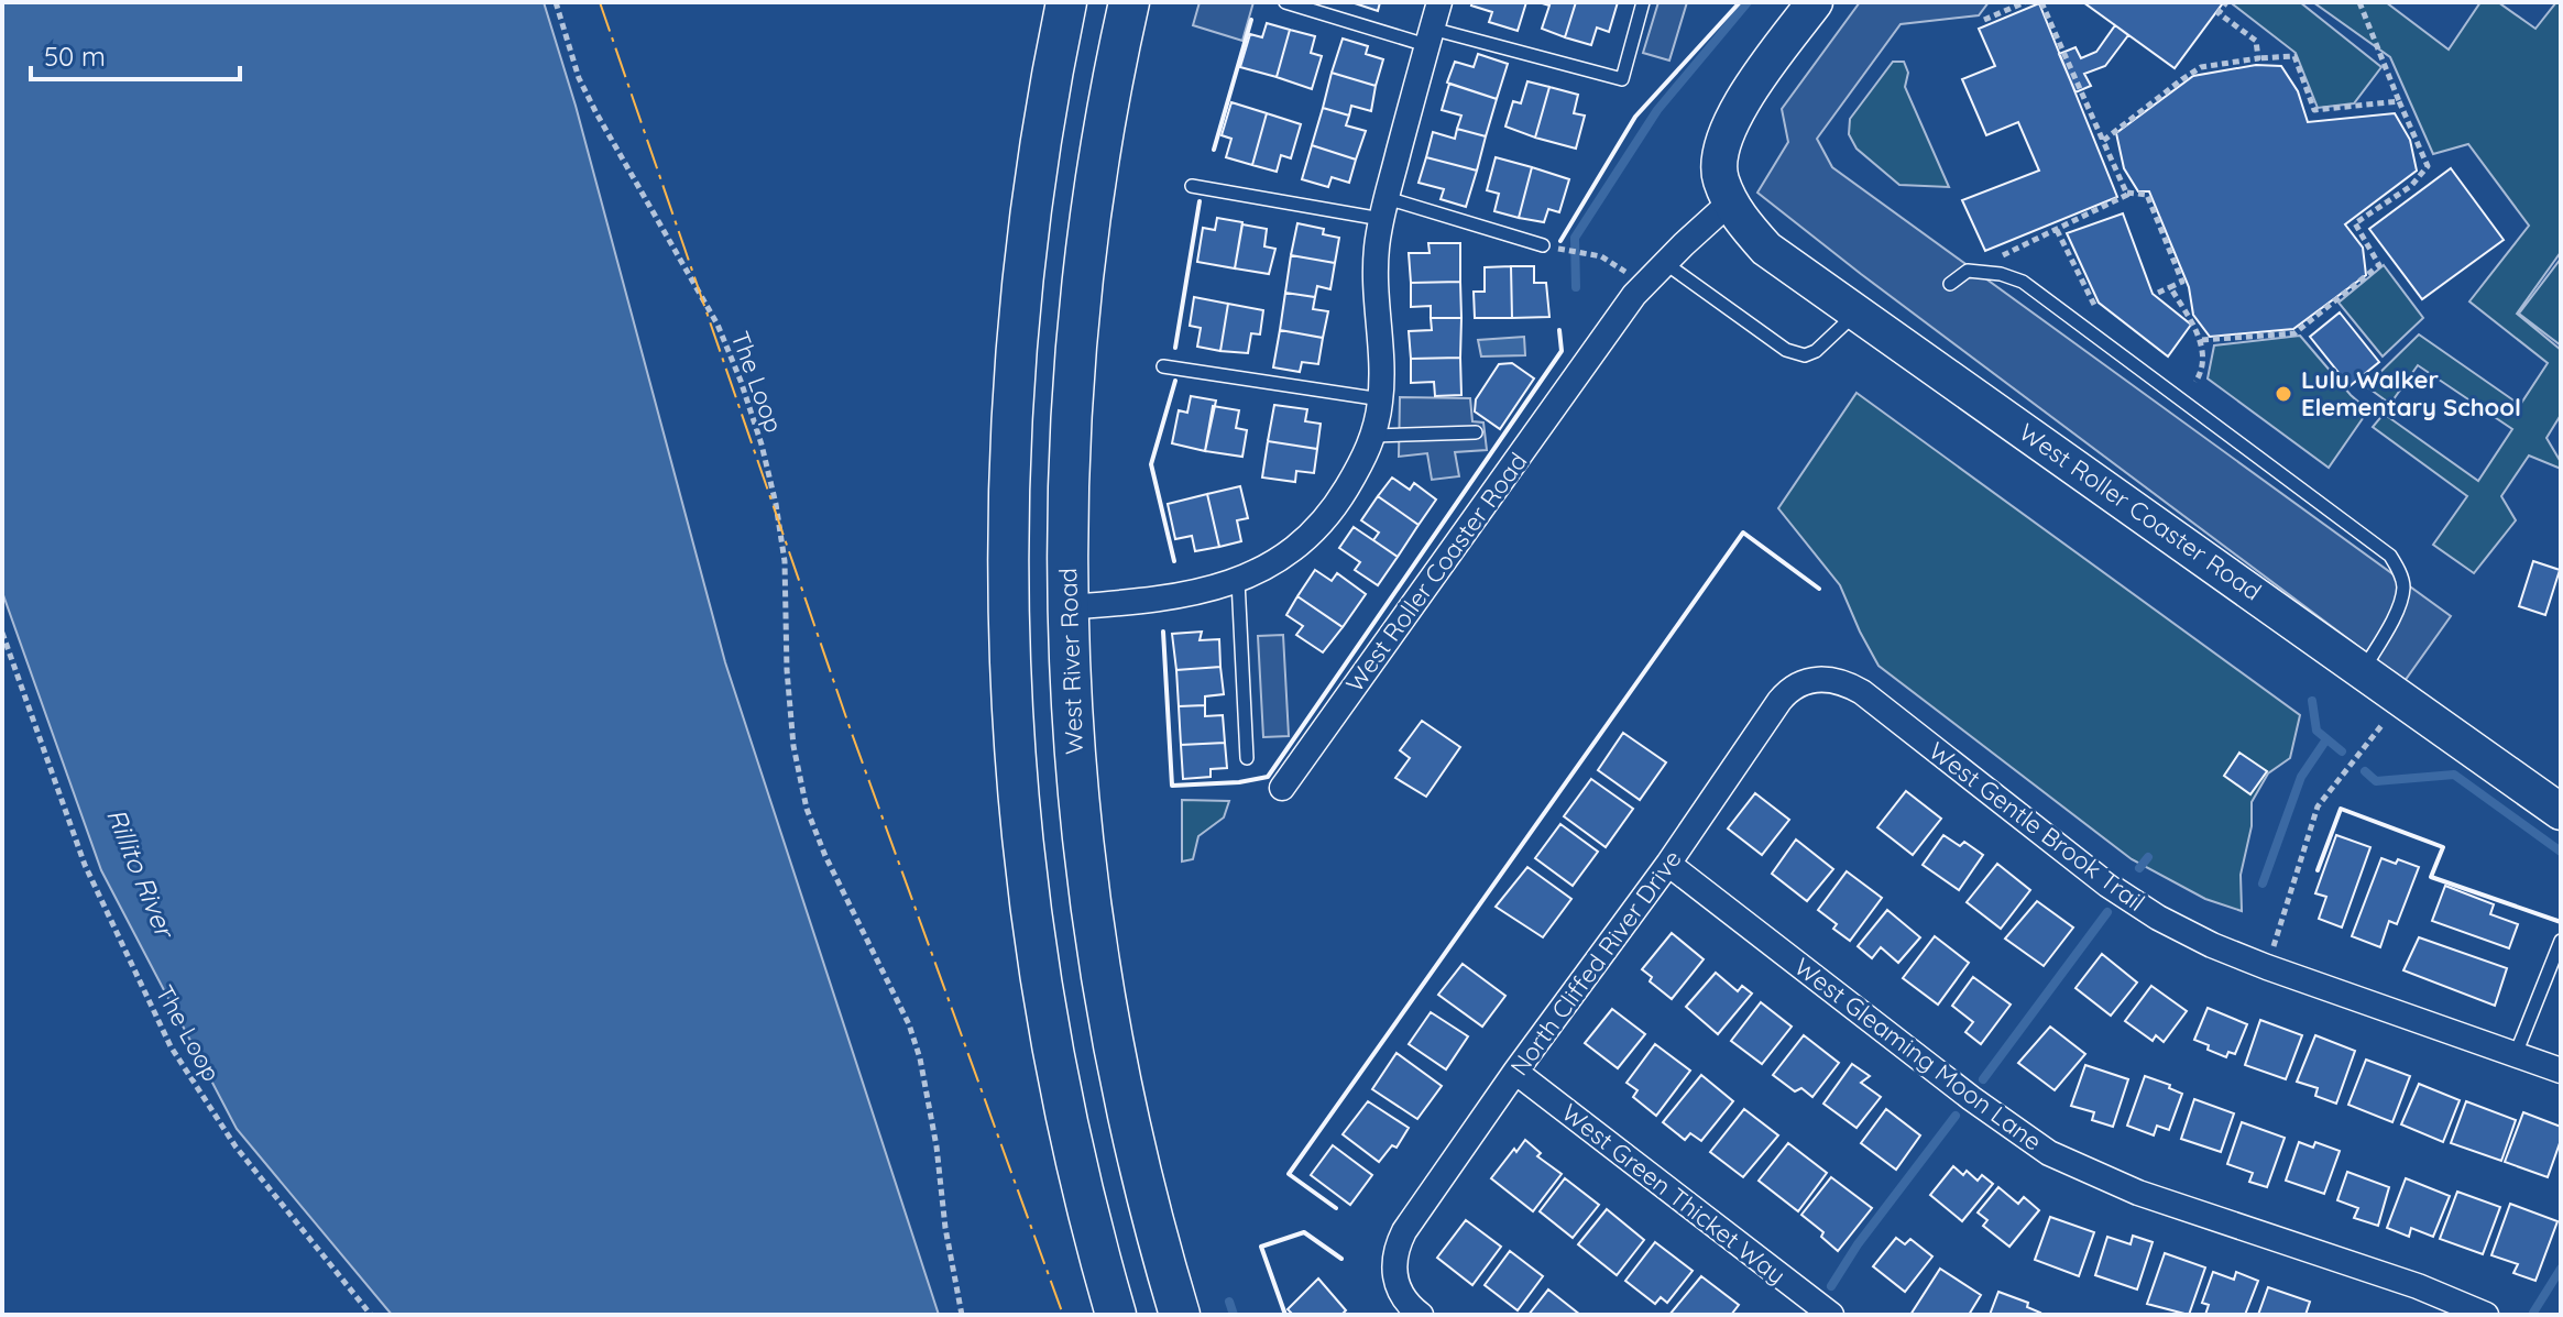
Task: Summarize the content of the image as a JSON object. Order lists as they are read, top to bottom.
{
  "streets": {
    "main road": ["West River Road"],
    "street": [
      "West Roller Coaster Road",
      "West Gentle Brook Trail",
      "North Cliffed River Drive",
      "West Gleaming Moon Lane",
      "West Green Thicket Way"
    ],
    "path": ["The Loop"]
  },
  "crossings": [
    ["West Gentle Brook Trail", "North Cliffed River Drive"],
    ["North Cliffed River Drive", "West Gleaming Moon Lane"],
    ["North Cliffed River Drive", "West Green Thicket Way"]
  ],
  "water": ["Rillito River"],
  "places": ["Lulu Walker Elementary School"],
  "scale_bar": "50 m"
}
